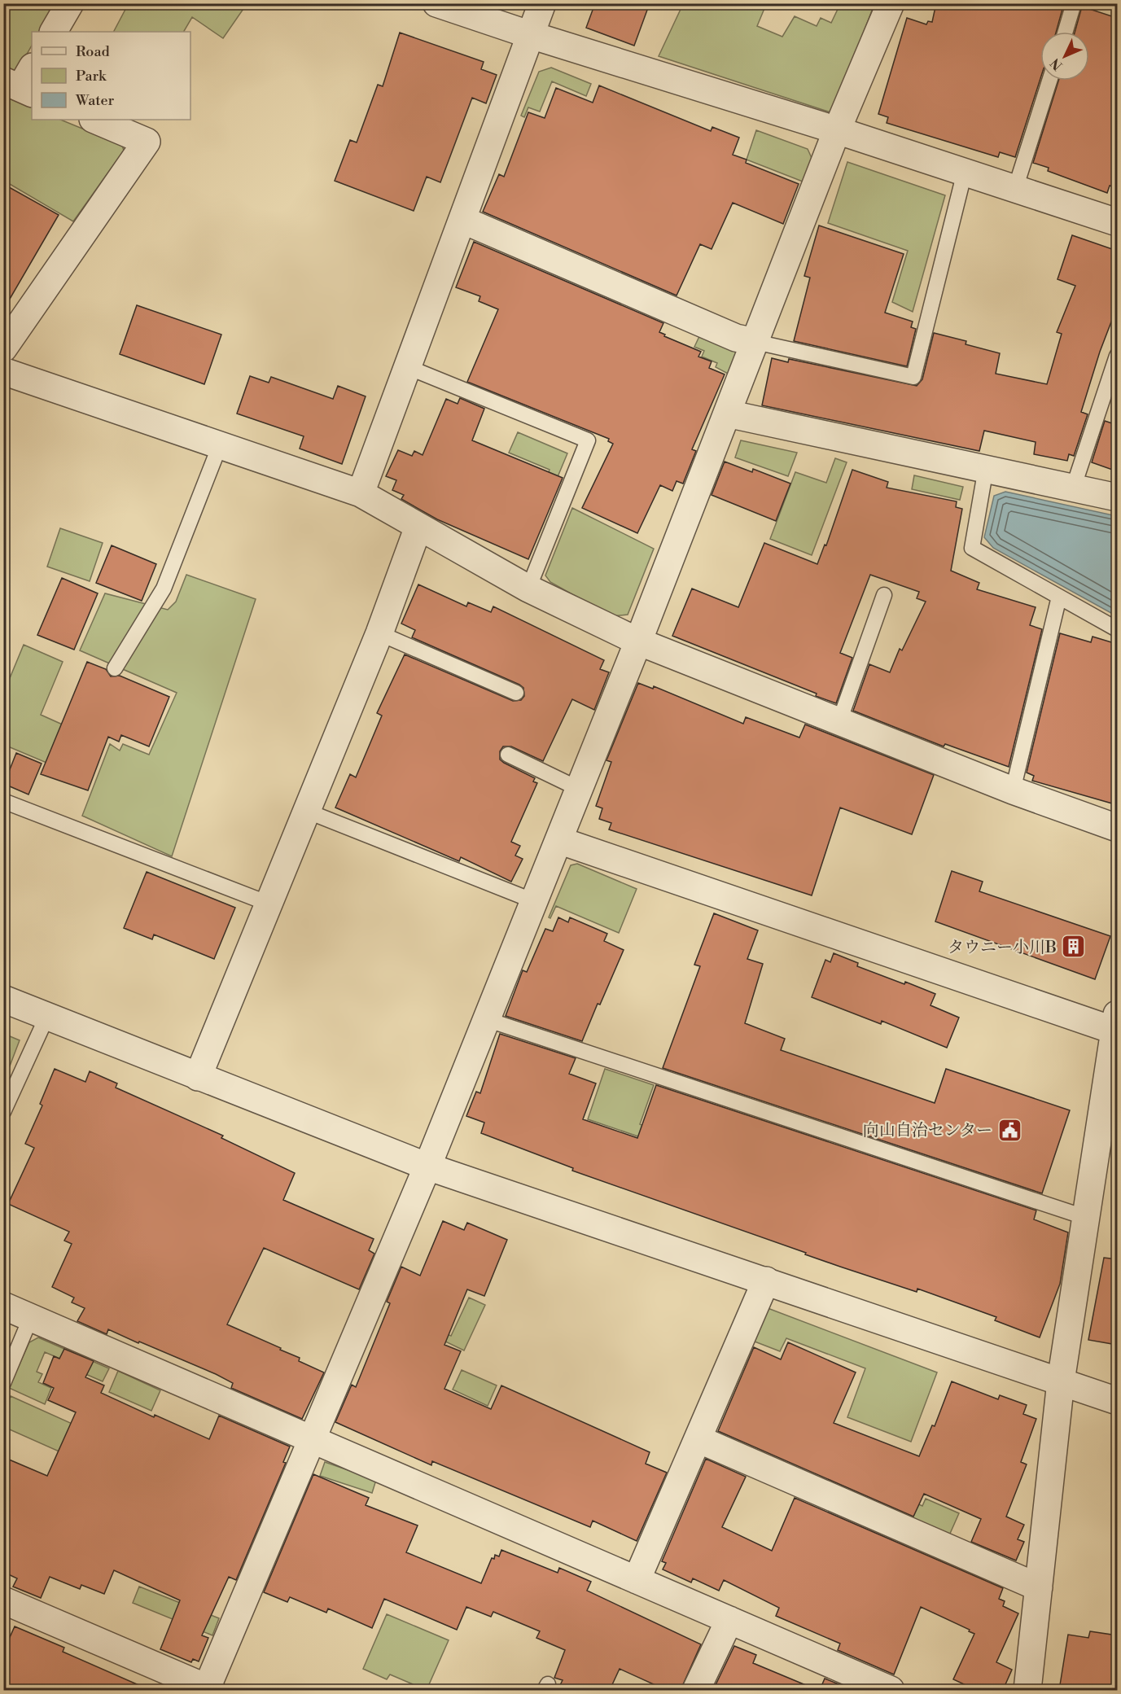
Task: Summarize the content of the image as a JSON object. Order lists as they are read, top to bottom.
{
  "places": {
    "building": ["タウニー小川B"],
    "public building": ["向山自治センター"]
  },
  "legend": ["Road", "Park", "Water"],
  "north": "bottom left"
}
